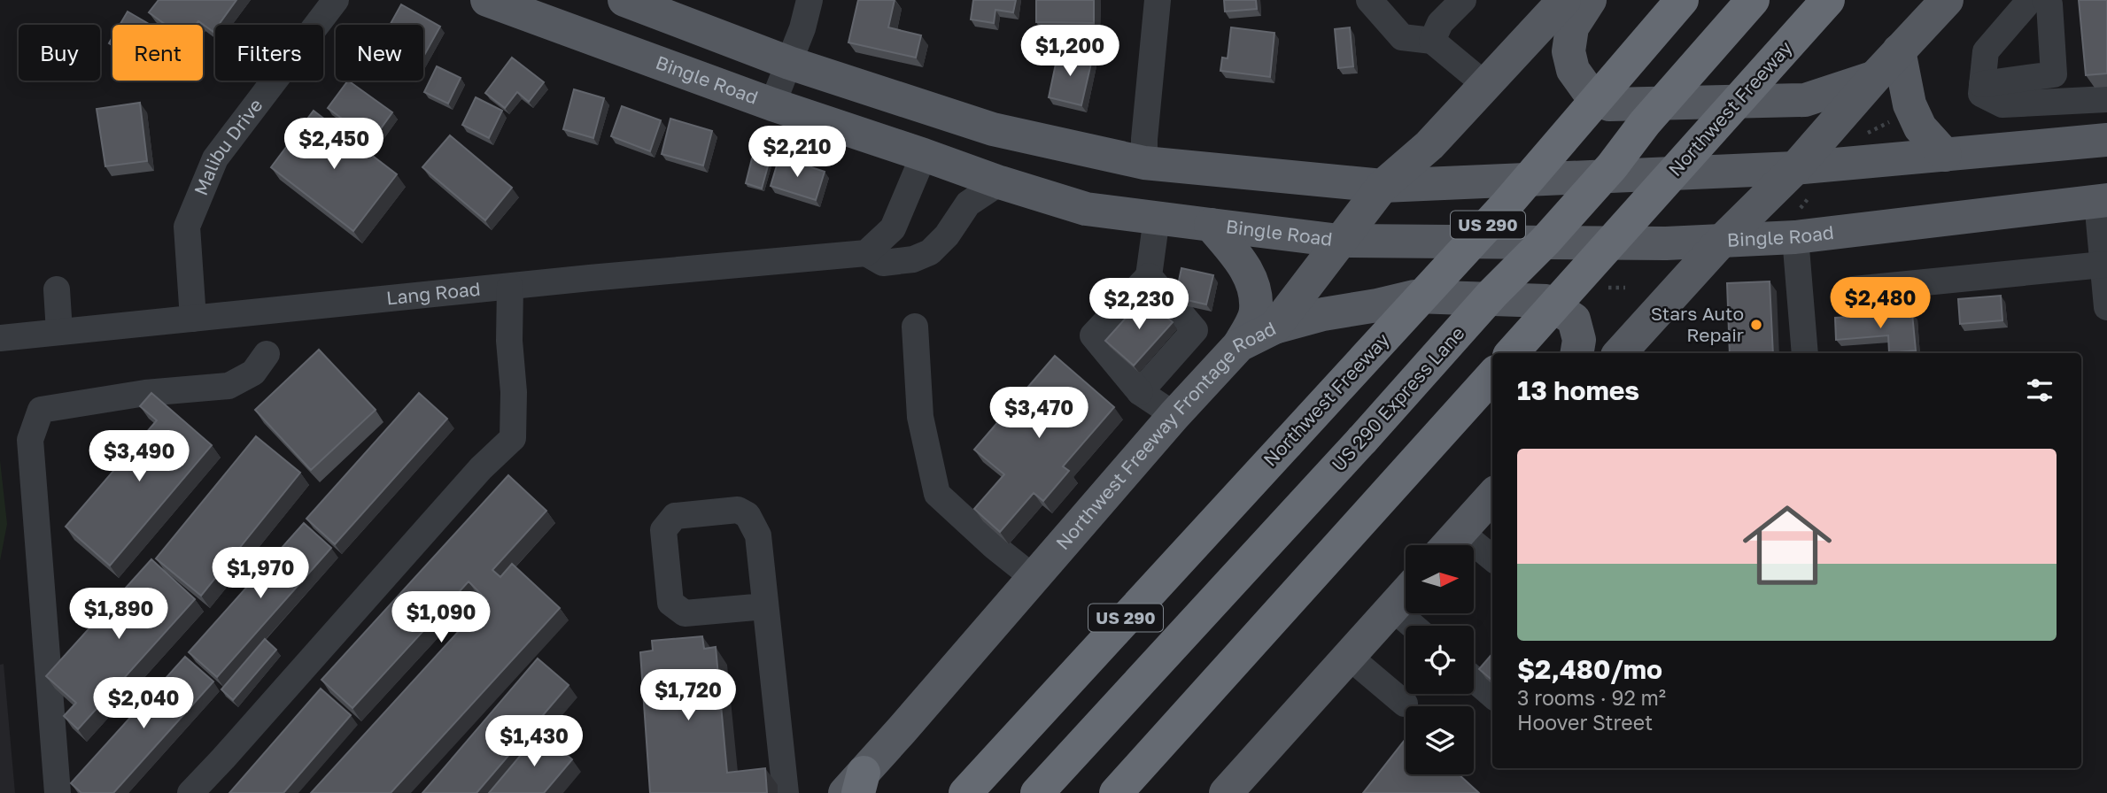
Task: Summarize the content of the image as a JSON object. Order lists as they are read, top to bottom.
{
  "streets": {
    "highway": ["Northwest Freeway", "US 290", "US 290 Express Lane"],
    "main road": ["Bingle Road", "Northwest Freeway Frontage Road"],
    "street": ["Malibu Drive", "Lang Road"]
  },
  "crossings": [
    ["Bingle Road", "Lang Road"],
    ["Bingle Road", "Northwest Freeway Frontage Road"],
    ["Malibu Drive", "Lang Road"]
  ],
  "places": ["Stars Auto Repair"],
  "north": "right",
  "page": {
    "price": [
      "$1,200",
      "$2,450",
      "$2,210",
      "$2,480",
      "$2,230",
      "$3,470",
      "$3,490",
      "$1,970",
      "$1,890",
      "$1,090",
      "$1,720",
      "$2,040",
      "$1,430"
    ],
    "chip": [
      "Buy",
      "Rent",
      "Filters",
      "New"
    ],
    "heading": "13 homes",
    "list": [
      {
        "name": "$2,480/mo",
        "note": "3 rooms · 92 m² · Hoover Street"
      }
    ]
  }
}
